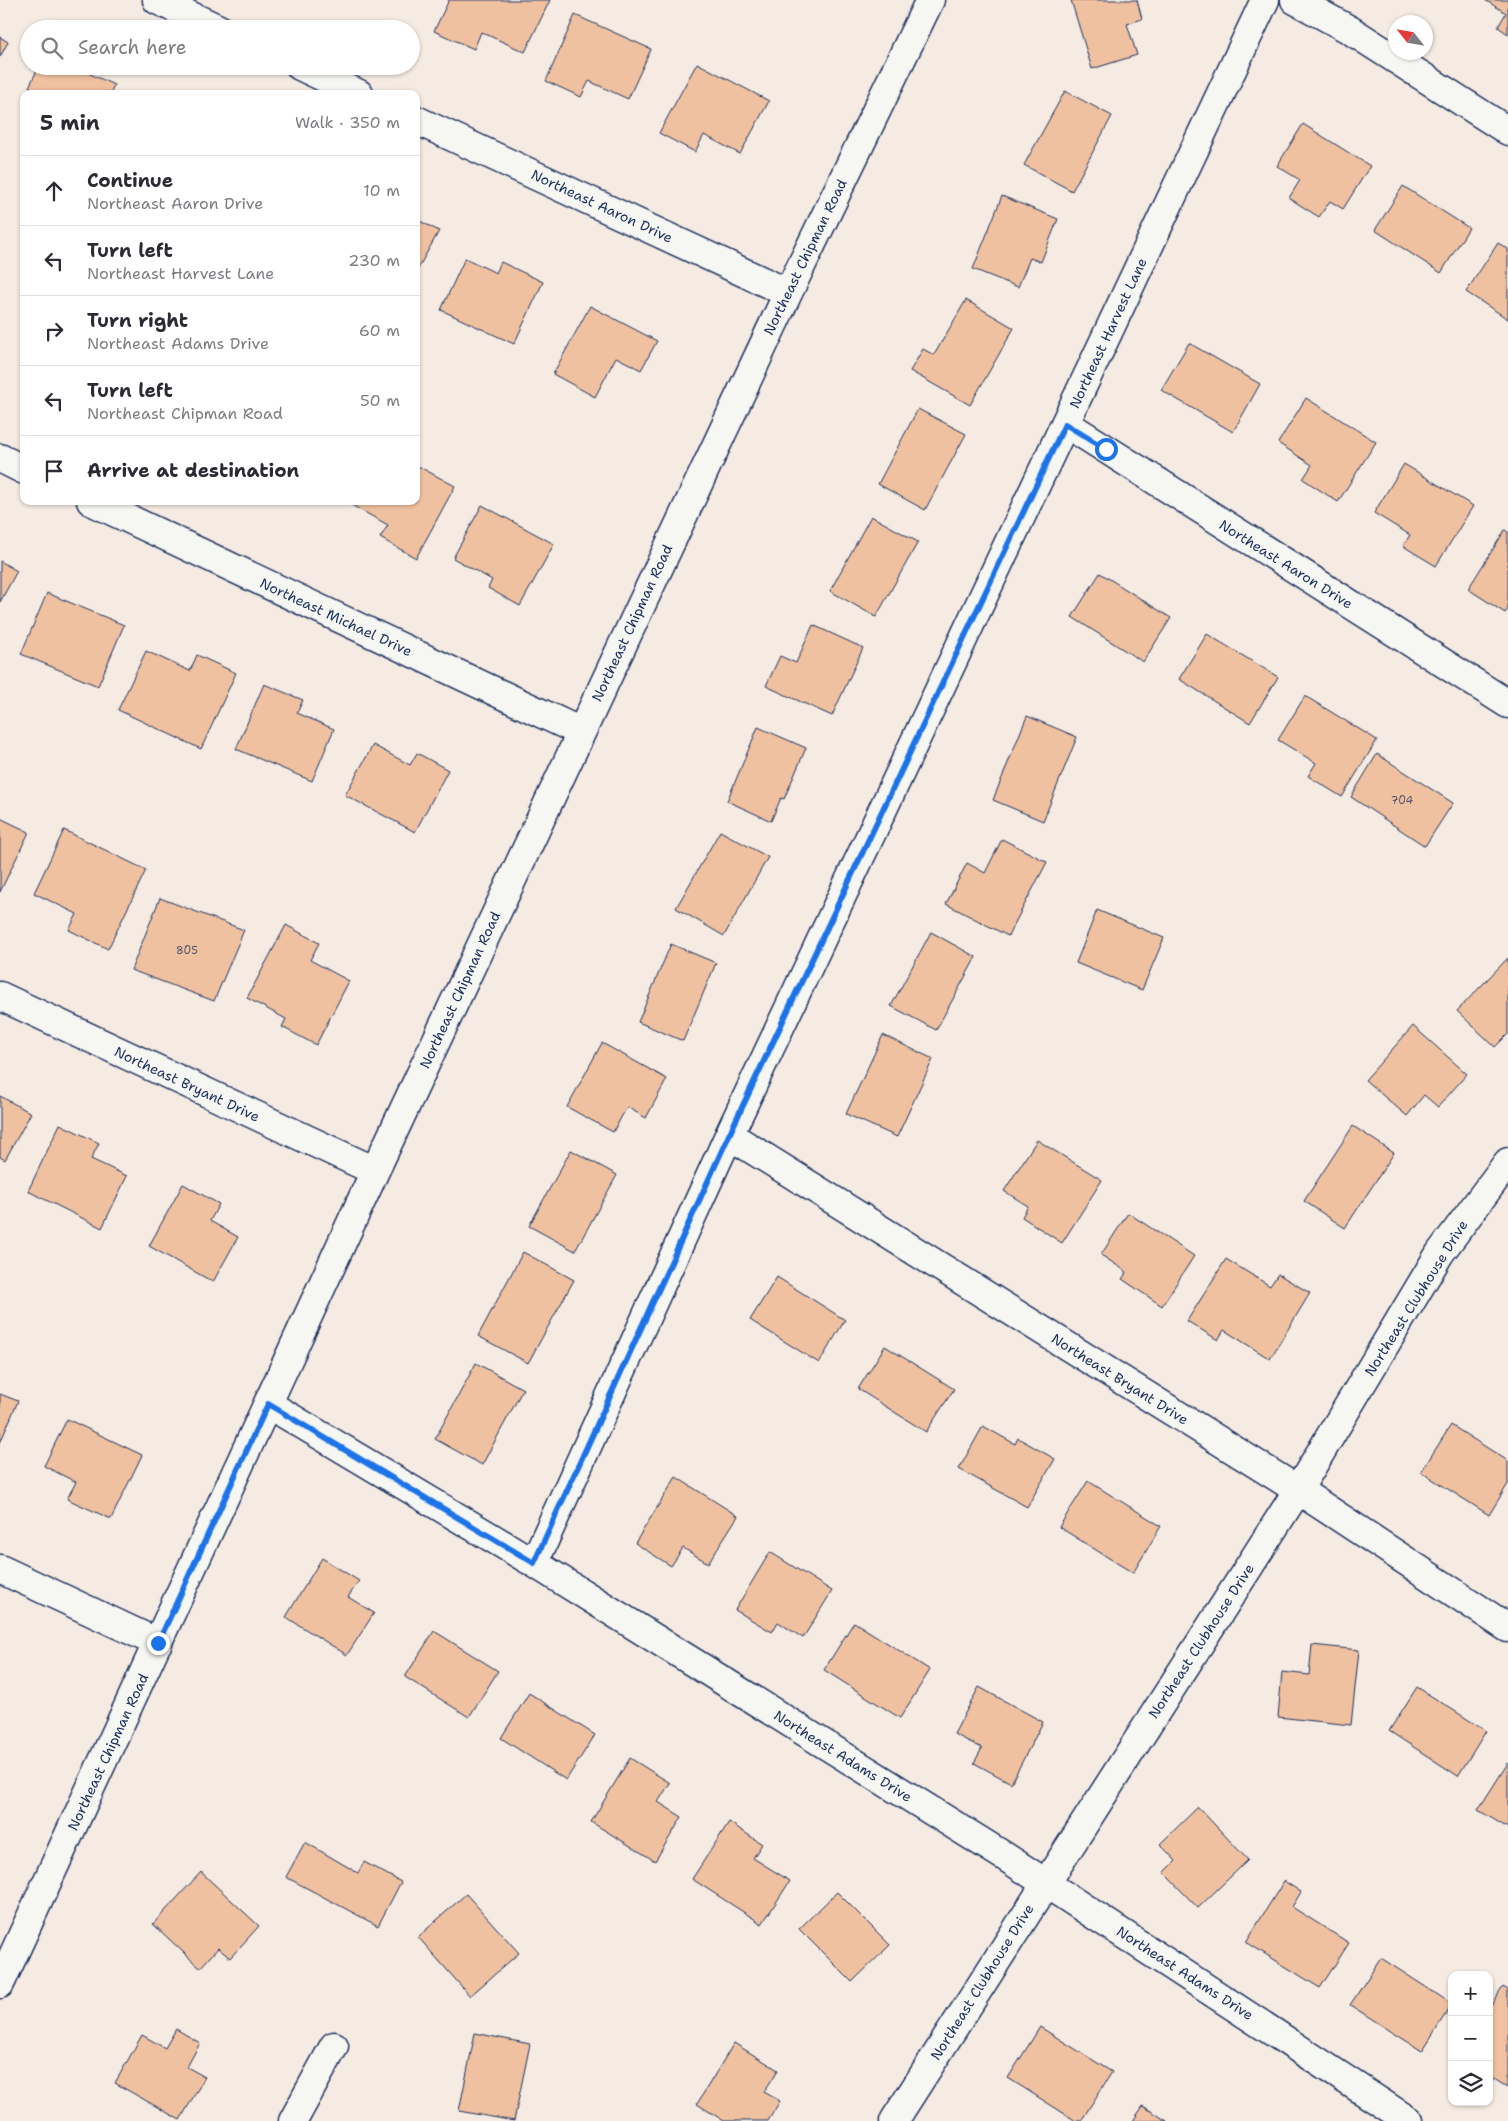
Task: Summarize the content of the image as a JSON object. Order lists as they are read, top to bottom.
{
  "streets": {
    "street": [
      "Northeast Aaron Drive",
      "Northeast Chipman Road",
      "Northeast Harvest Lane",
      "Northeast Michael Drive",
      "Northeast Bryant Drive",
      "Northeast Clubhouse Drive",
      "Northeast Adams Drive"
    ]
  },
  "crossings": [
    ["Northeast Aaron Drive", "Northeast Chipman Road"],
    ["Northeast Aaron Drive", "Northeast Harvest Lane"],
    ["Northeast Chipman Road", "Northeast Michael Drive"],
    ["Northeast Chipman Road", "Northeast Bryant Drive"],
    ["Northeast Chipman Road", "Northeast Adams Drive"],
    ["Northeast Harvest Lane", "Northeast Bryant Drive"],
    ["Northeast Harvest Lane", "Northeast Adams Drive"],
    ["Northeast Bryant Drive", "Northeast Clubhouse Drive"],
    ["Northeast Clubhouse Drive", "Northeast Adams Drive"]
  ],
  "house_numbers": ["704", "805"],
  "north": "top left",
  "page": {
    "search": "Search here",
    "heading": ["5 min", "Walk · 350 m"],
    "list": [
      ["Continue", "Northeast Aaron Drive", "10 m"],
      ["Turn left", "Northeast Harvest Lane", "230 m"],
      ["Turn right", "Northeast Adams Drive", "60 m"],
      ["Turn left", "Northeast Chipman Road", "50 m"],
      "Arrive at destination"
    ],
    "map_buttons": ["+", "−"]
  }
}
